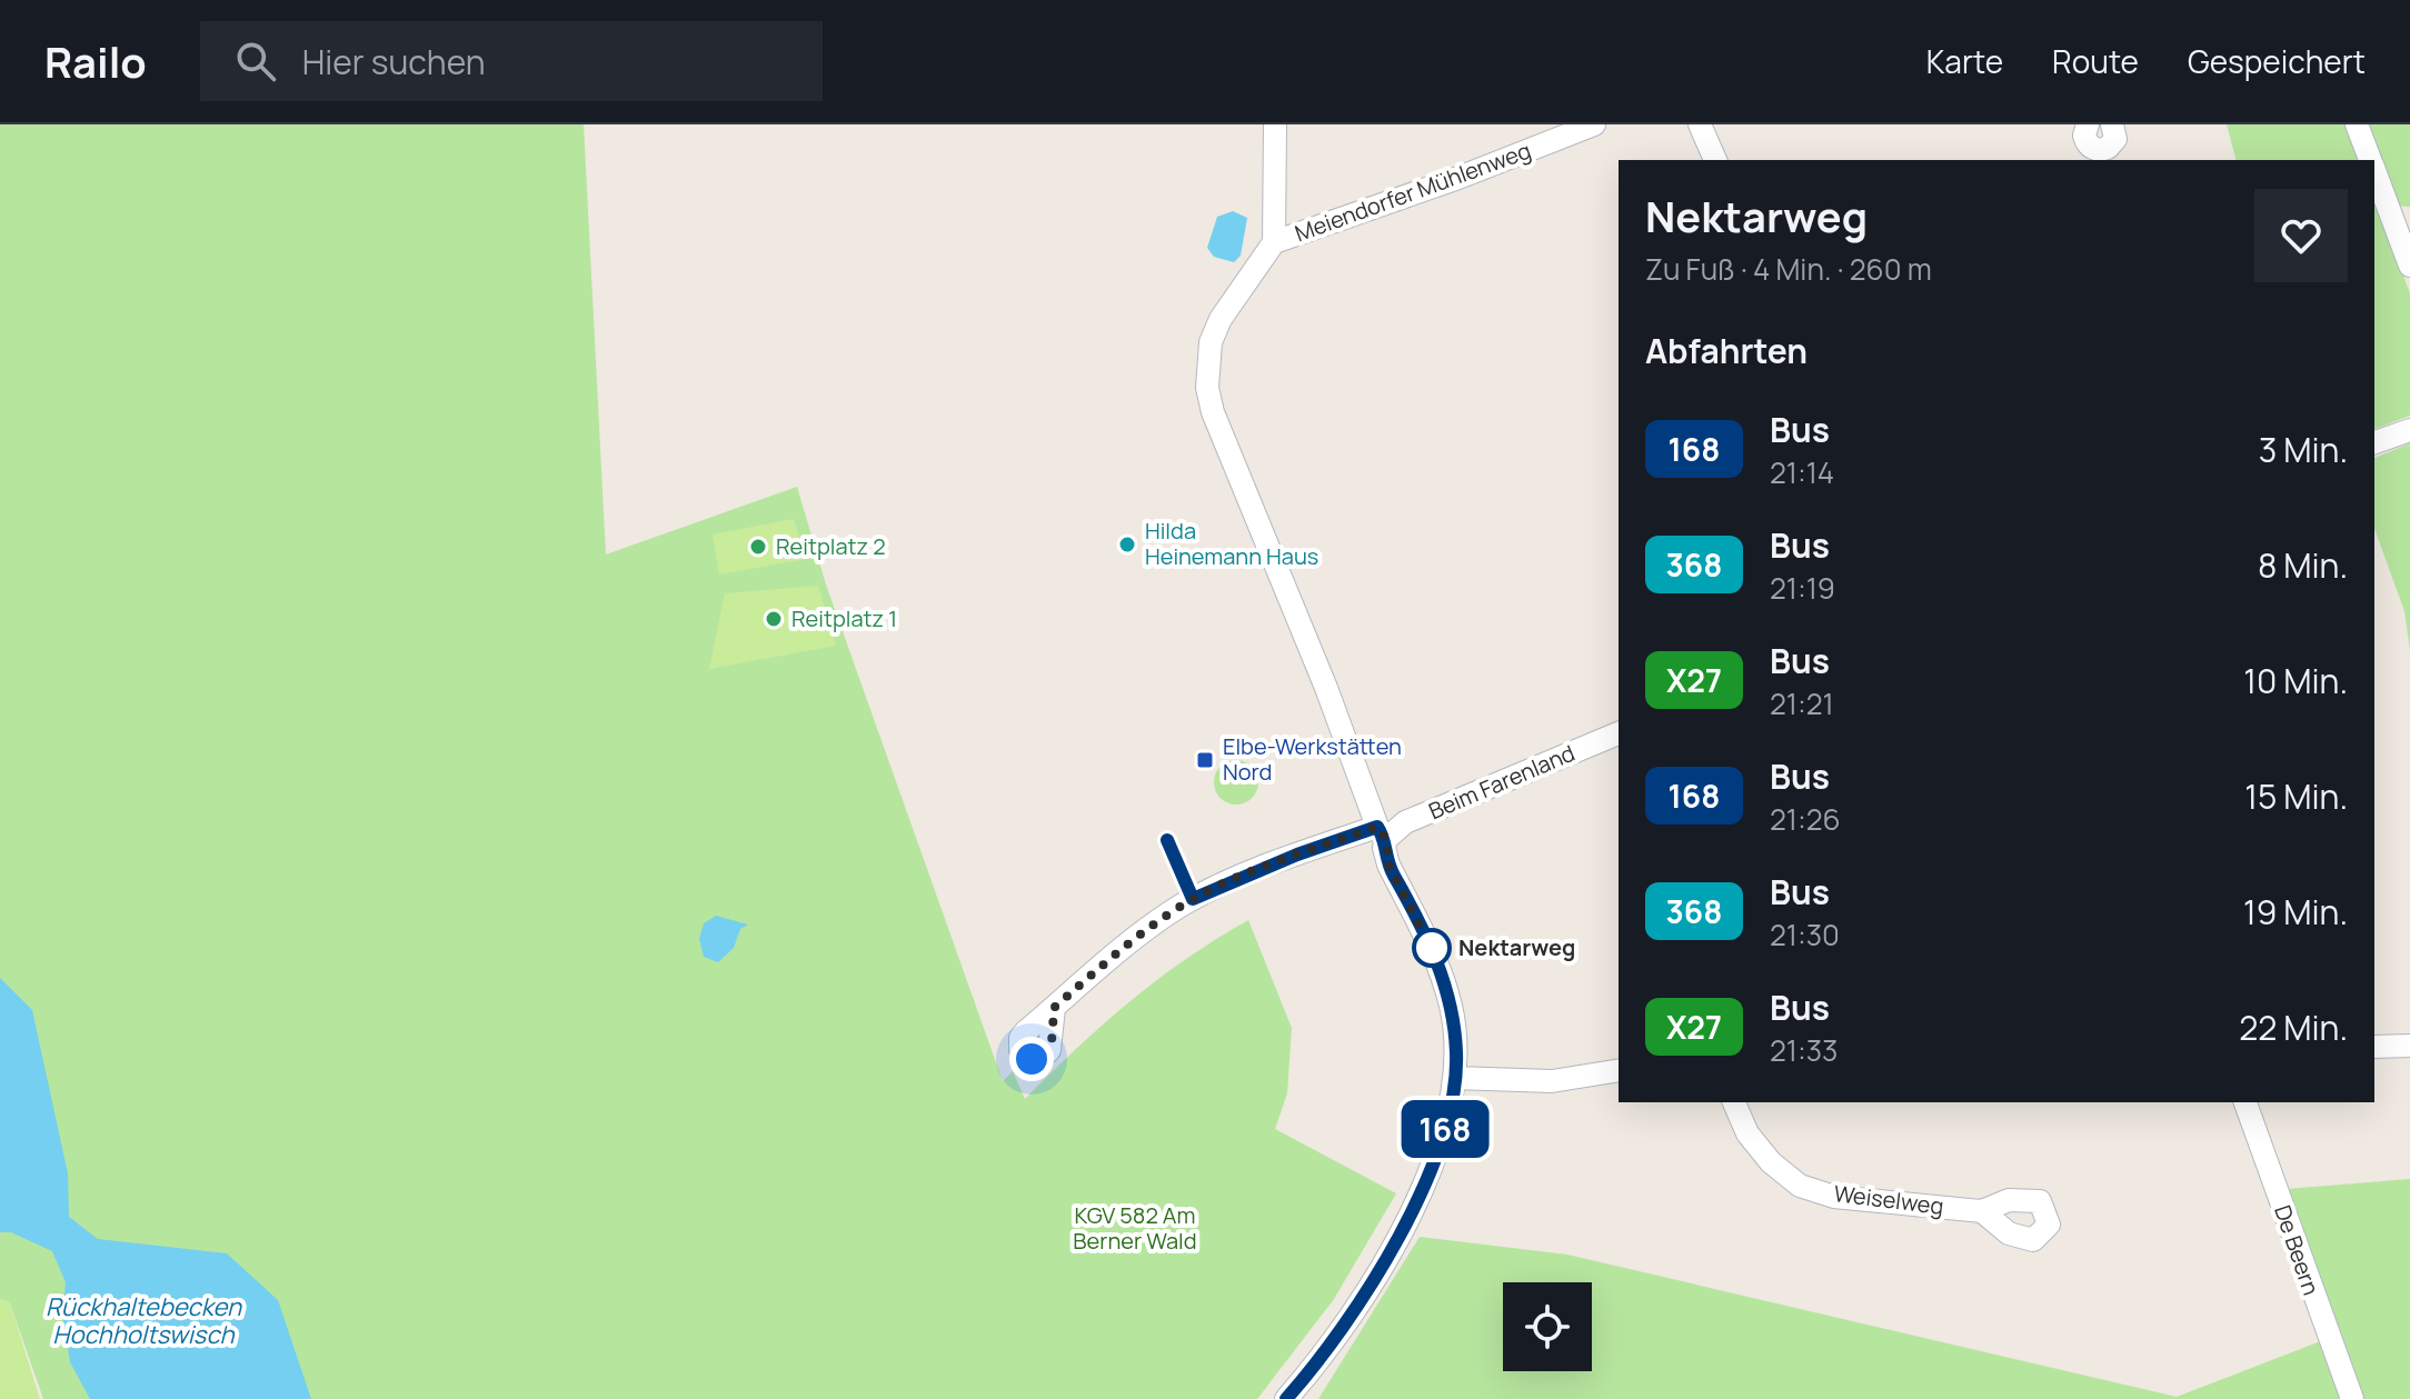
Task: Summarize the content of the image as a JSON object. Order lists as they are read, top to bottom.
{
  "streets": {
    "street": [
      "Meiendorfer Mühlenweg",
      "Beim Farenland",
      "Weiselweg",
      "De Beern"
    ]
  },
  "crossings": [
    ["Meiendorfer Mühlenweg", "Beim Farenland"]
  ],
  "water": ["Rückhaltebecken Hochholtswisch"],
  "parks": ["KGV 582 Am Berner Wald"],
  "places": {
    "other": [
      "Hilda Heinemann Haus",
      "Reitplatz 2",
      "Reitplatz 1",
      "Nektarweg"
    ],
    "transit": ["Elbe-Werkstätten Nord"]
  },
  "lines": ["bus line 168"],
  "page": {
    "header": "Railo",
    "search": "Hier suchen",
    "nav": ["Karte", "Route", "Gespeichert"],
    "on_map": "168",
    "heading": [
      ["Nektarweg", "Zu Fuß · 4 Min. · 260 m"],
      "Abfahrten"
    ],
    "list": [
      {
        "mark": "168",
        "name": "Bus",
        "note": "21:14",
        "value": "3 Min."
      },
      {
        "mark": "368",
        "name": "Bus",
        "note": "21:19",
        "value": "8 Min."
      },
      {
        "mark": "X27",
        "name": "Bus",
        "note": "21:21",
        "value": "10 Min."
      },
      {
        "mark": "168",
        "name": "Bus",
        "note": "21:26",
        "value": "15 Min."
      },
      {
        "mark": "368",
        "name": "Bus",
        "note": "21:30",
        "value": "19 Min."
      },
      {
        "mark": "X27",
        "name": "Bus",
        "note": "21:33",
        "value": "22 Min."
      }
    ]
  }
}
